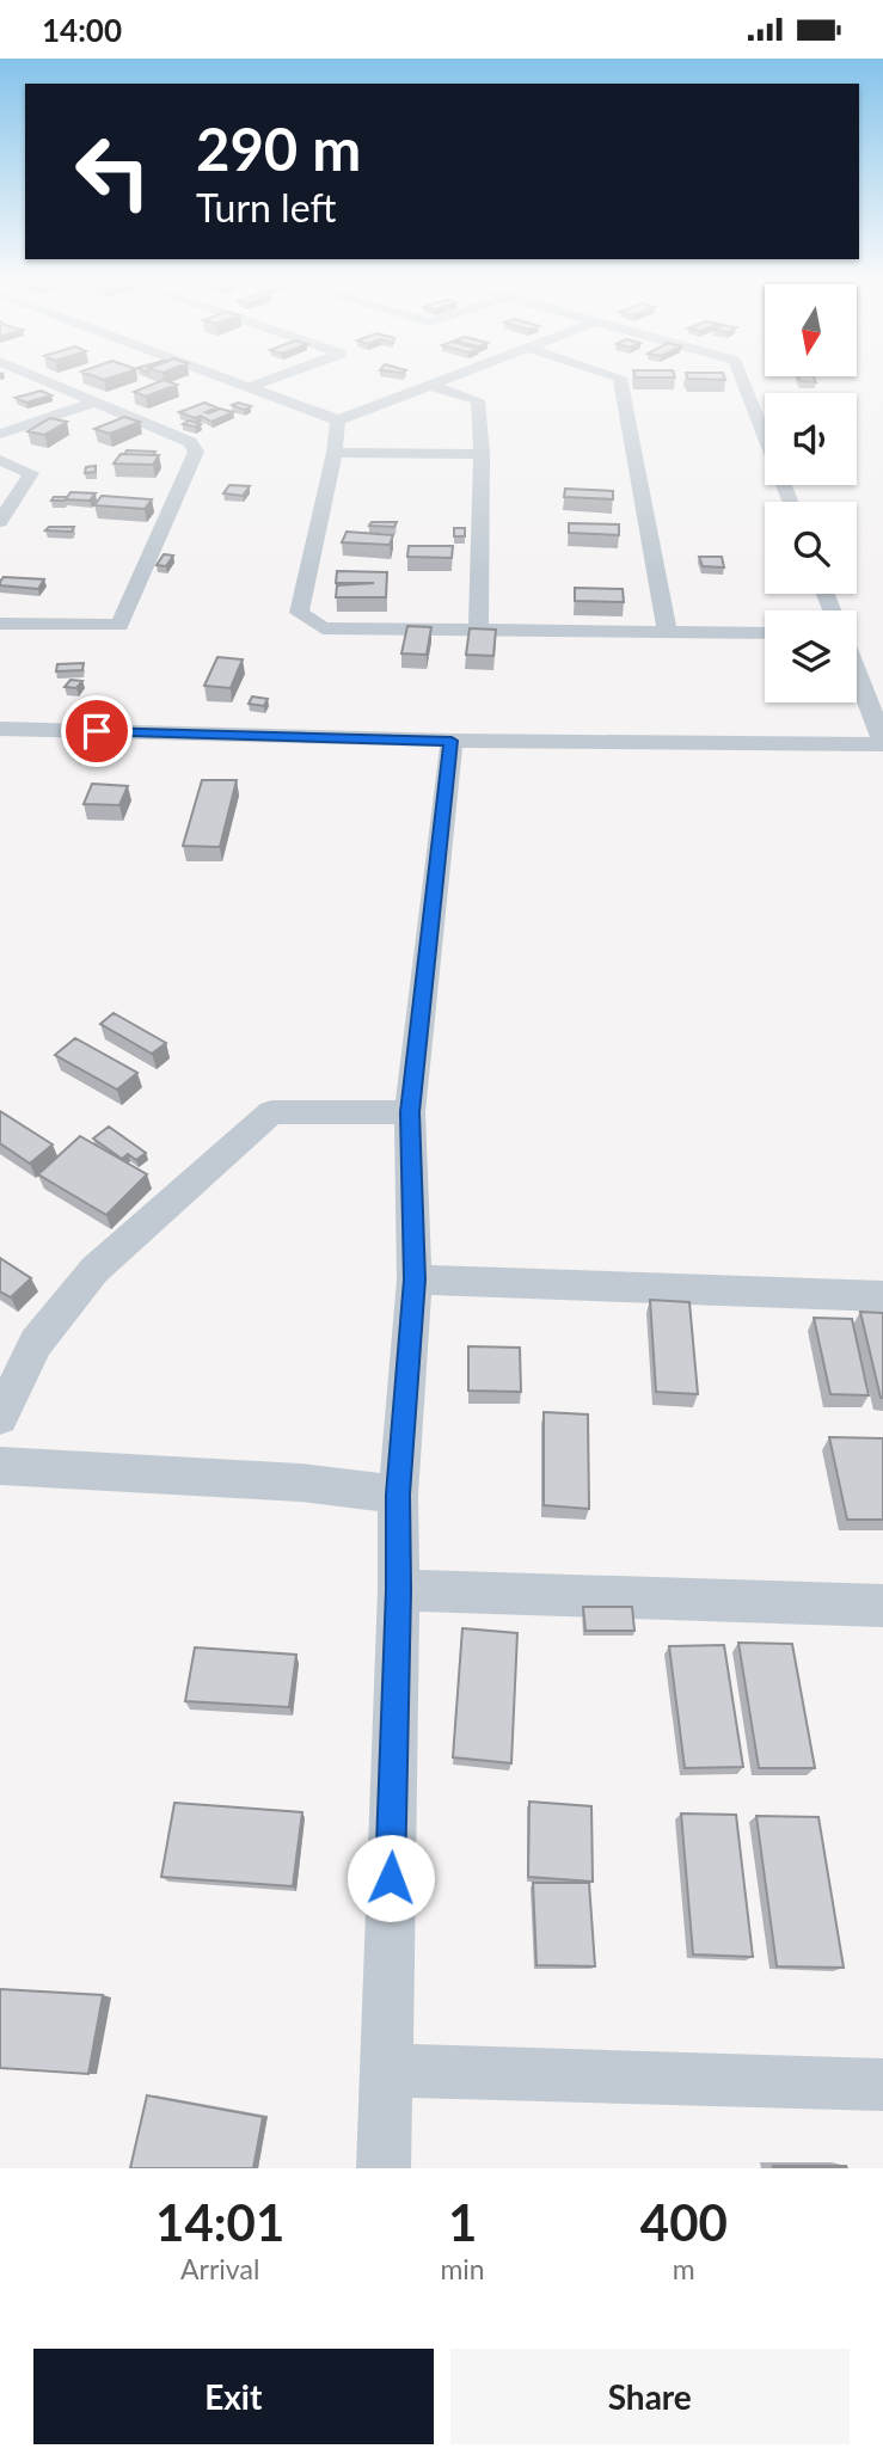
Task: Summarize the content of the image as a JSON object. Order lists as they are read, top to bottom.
{
  "north": "bottom",
  "page": {
    "status": "14:00",
    "turn": ["290 m", "Turn left"],
    "eta": [
      "14:01",
      "Arrival",
      "1",
      "min",
      "400",
      "m"
    ],
    "buttons": ["Exit", "Share"]
  }
}
